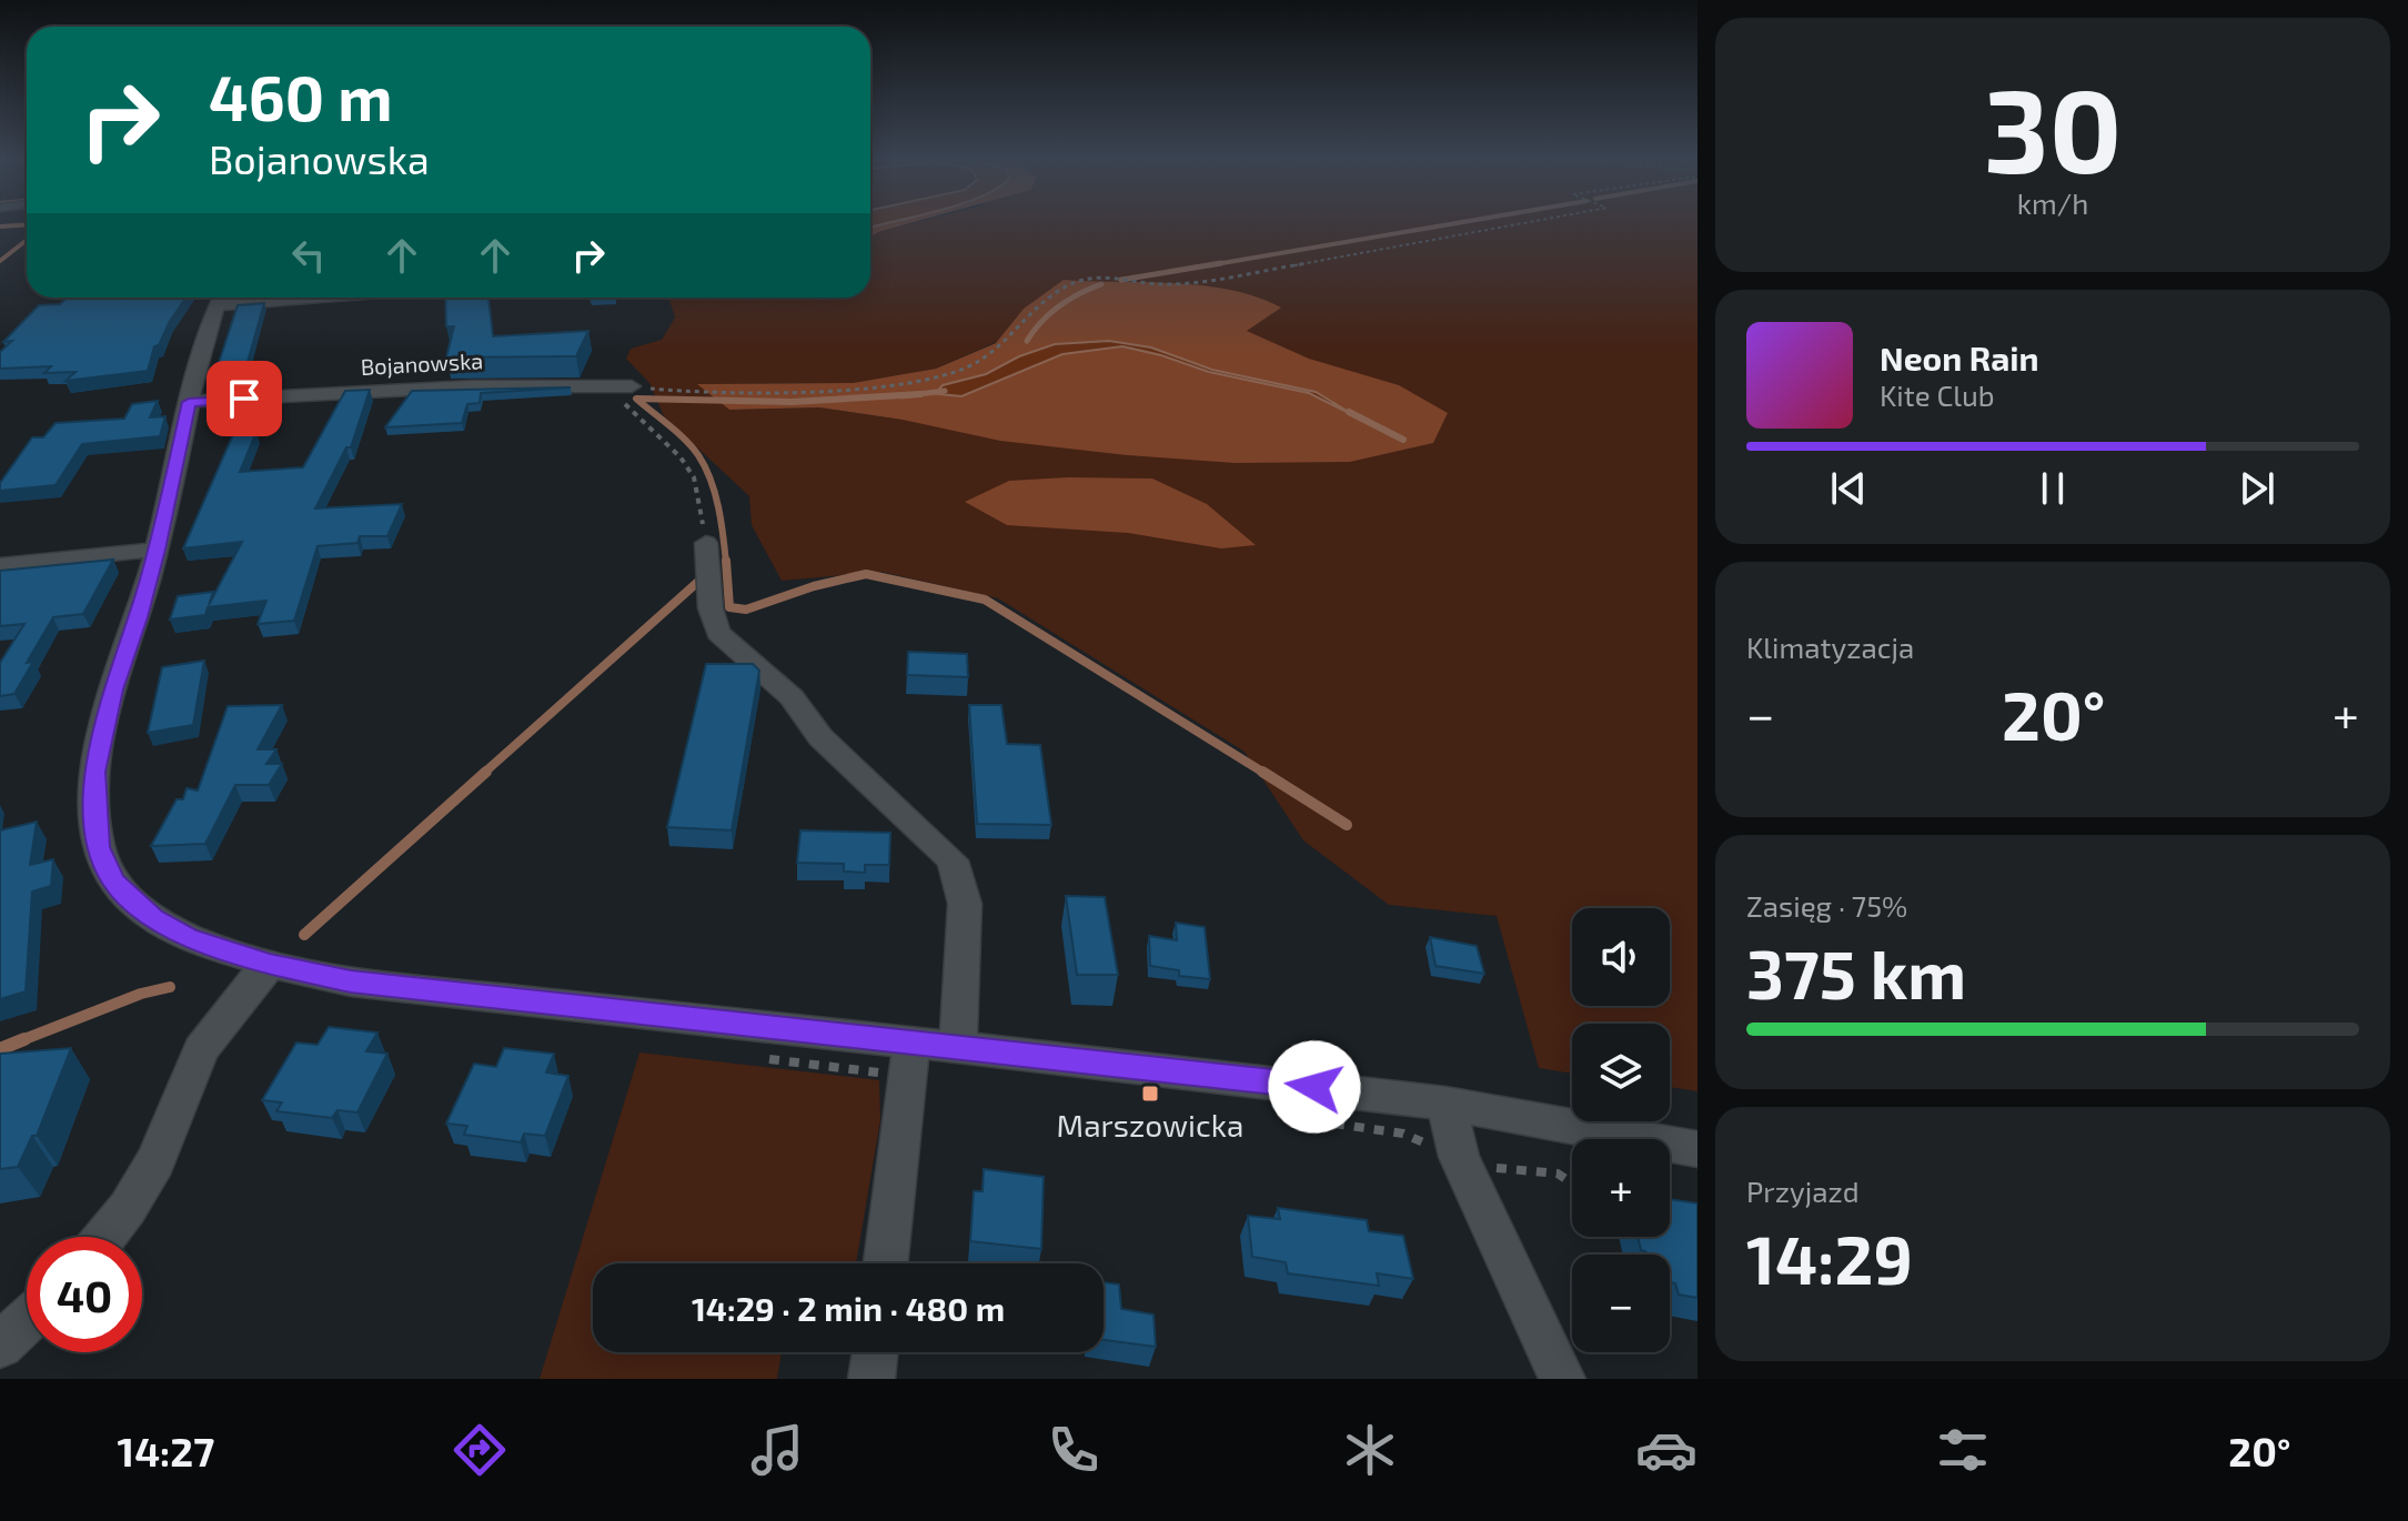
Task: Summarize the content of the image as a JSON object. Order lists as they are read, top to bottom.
{
  "streets": {
    "street": ["Bojanowska"]
  },
  "places": {
    "transit": ["Marszowicka"]
  },
  "page": {
    "tile": [
      ["30", "km/h"],
      "Klimatyzacja",
      ["Zasięg · 75%", "375 km"],
      ["Przyjazd", "14:29"]
    ],
    "turn": ["460 m", "Bojanowska"],
    "song": ["Neon Rain", "Kite Club"],
    "heat": ["−", "20°", "+"],
    "map_buttons": ["+", "−"],
    "limit": "40",
    "trip": "14:29 · 2 min · 480 m",
    "tabs": ["14:27", "20°"]
  }
}
